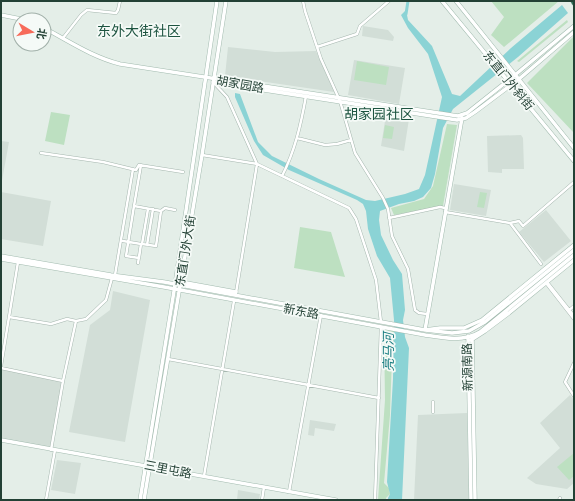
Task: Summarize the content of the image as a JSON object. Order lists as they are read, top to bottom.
{
  "streets": {
    "main road": [
      "东直门外斜街",
      "胡家园路",
      "东直门外大街",
      "新东路",
      "新源南路",
      "三里屯路"
    ]
  },
  "crossings": [
    ["胡家园路", "东直门外大街"],
    ["东直门外大街", "新东路"],
    ["东直门外大街", "三里屯路"],
    ["新东路", "新源南路"]
  ],
  "districts": ["东外大街社区", "胡家园社区"],
  "water": ["亮马河"],
  "north": "right"
}
